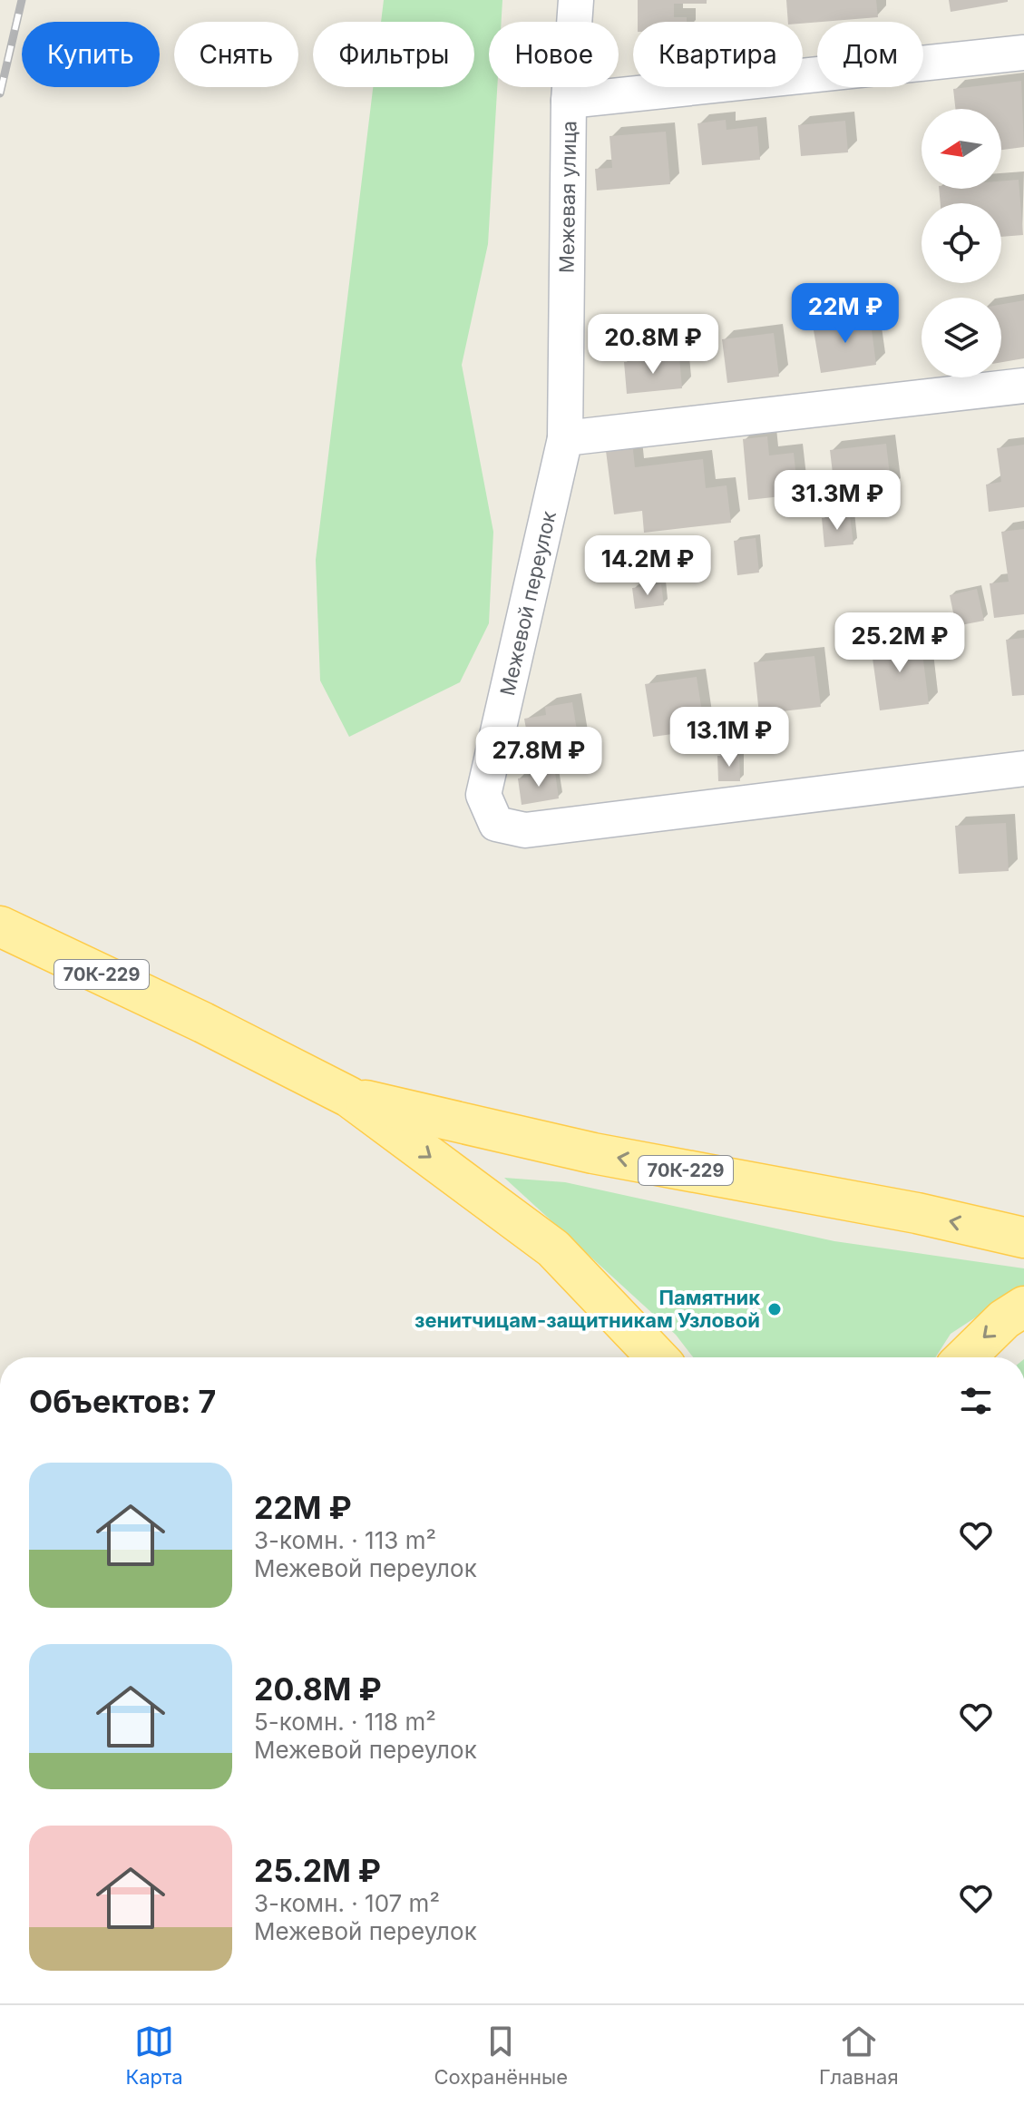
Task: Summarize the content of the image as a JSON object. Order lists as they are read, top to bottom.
{
  "streets": {
    "main road": ["70К-229"],
    "street": ["Межевая улица", "Межевой переулок"]
  },
  "crossings": [
    ["Межевая улица", "Межевой переулок"]
  ],
  "places": ["Памятник зенитчицам-защитникам Узловой"],
  "north": "left",
  "page": {
    "chip": [
      "Купить",
      "Снять",
      "Фильтры",
      "Новое",
      "Квартира",
      "Дом"
    ],
    "price": [
      "22M ₽",
      "20.8M ₽",
      "31.3M ₽",
      "14.2M ₽",
      "25.2M ₽",
      "13.1M ₽",
      "27.8M ₽"
    ],
    "heading": "Объектов: 7",
    "list": [
      {
        "name": "22M ₽",
        "note": "3-комн. · 113 m² · Межевой переулок"
      },
      {
        "name": "20.8M ₽",
        "note": "5-комн. · 118 m² · Межевой переулок"
      },
      {
        "name": "25.2M ₽",
        "note": "3-комн. · 107 m² · Межевой переулок"
      }
    ],
    "tabs": ["Карта", "Сохранённые", "Главная"]
  }
}
